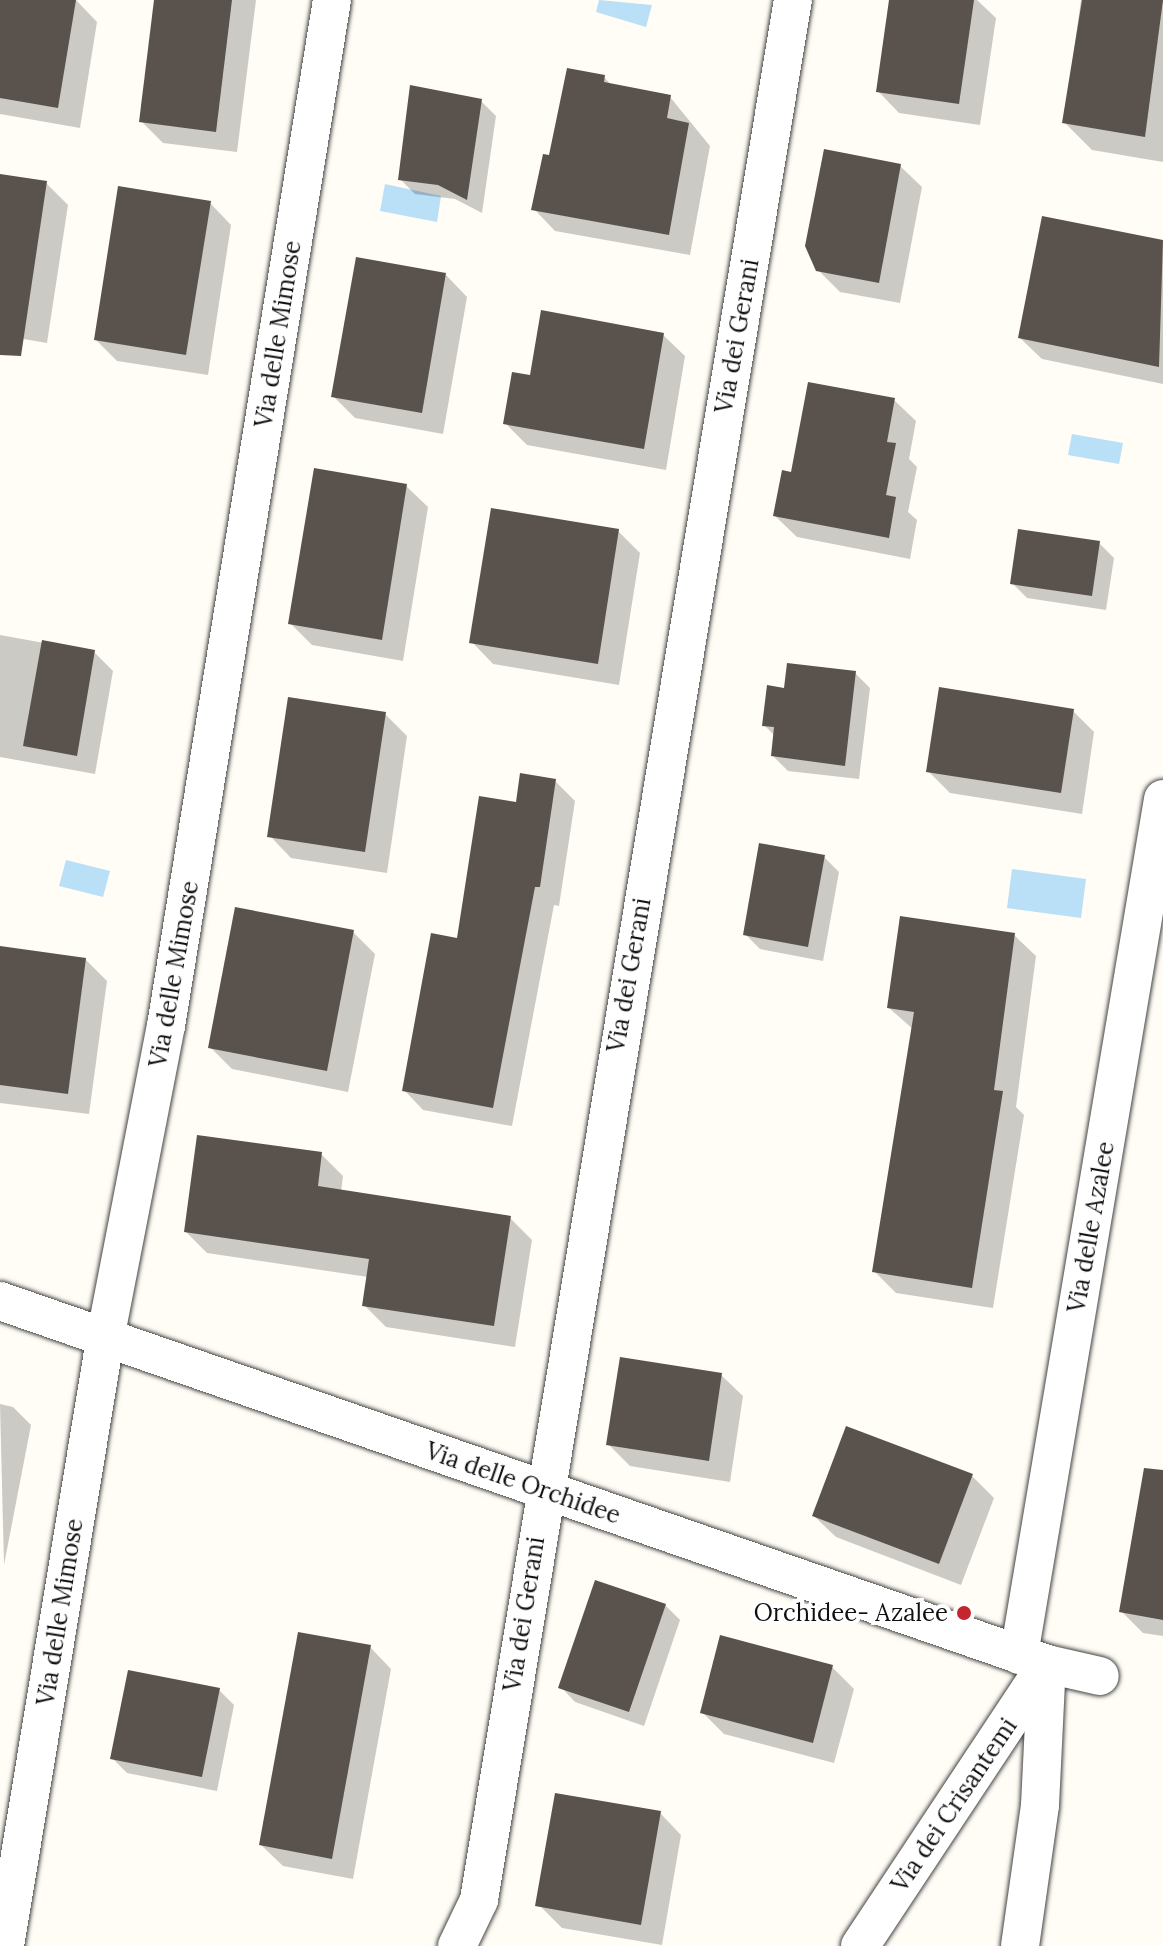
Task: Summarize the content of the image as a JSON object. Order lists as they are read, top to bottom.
{
  "streets": {
    "street": [
      "Via delle Mimose",
      "Via dei Gerani",
      "Via delle Azalee",
      "Via delle Orchidee",
      "Via dei Crisantemi"
    ]
  },
  "crossings": [
    ["Via delle Mimose", "Via delle Orchidee"],
    ["Via dei Gerani", "Via delle Orchidee"],
    ["Via delle Azalee", "Via delle Orchidee"],
    ["Via delle Azalee", "Via dei Crisantemi"],
    ["Via delle Orchidee", "Via dei Crisantemi"]
  ],
  "places": ["Orchidee- Azalee"]
}
